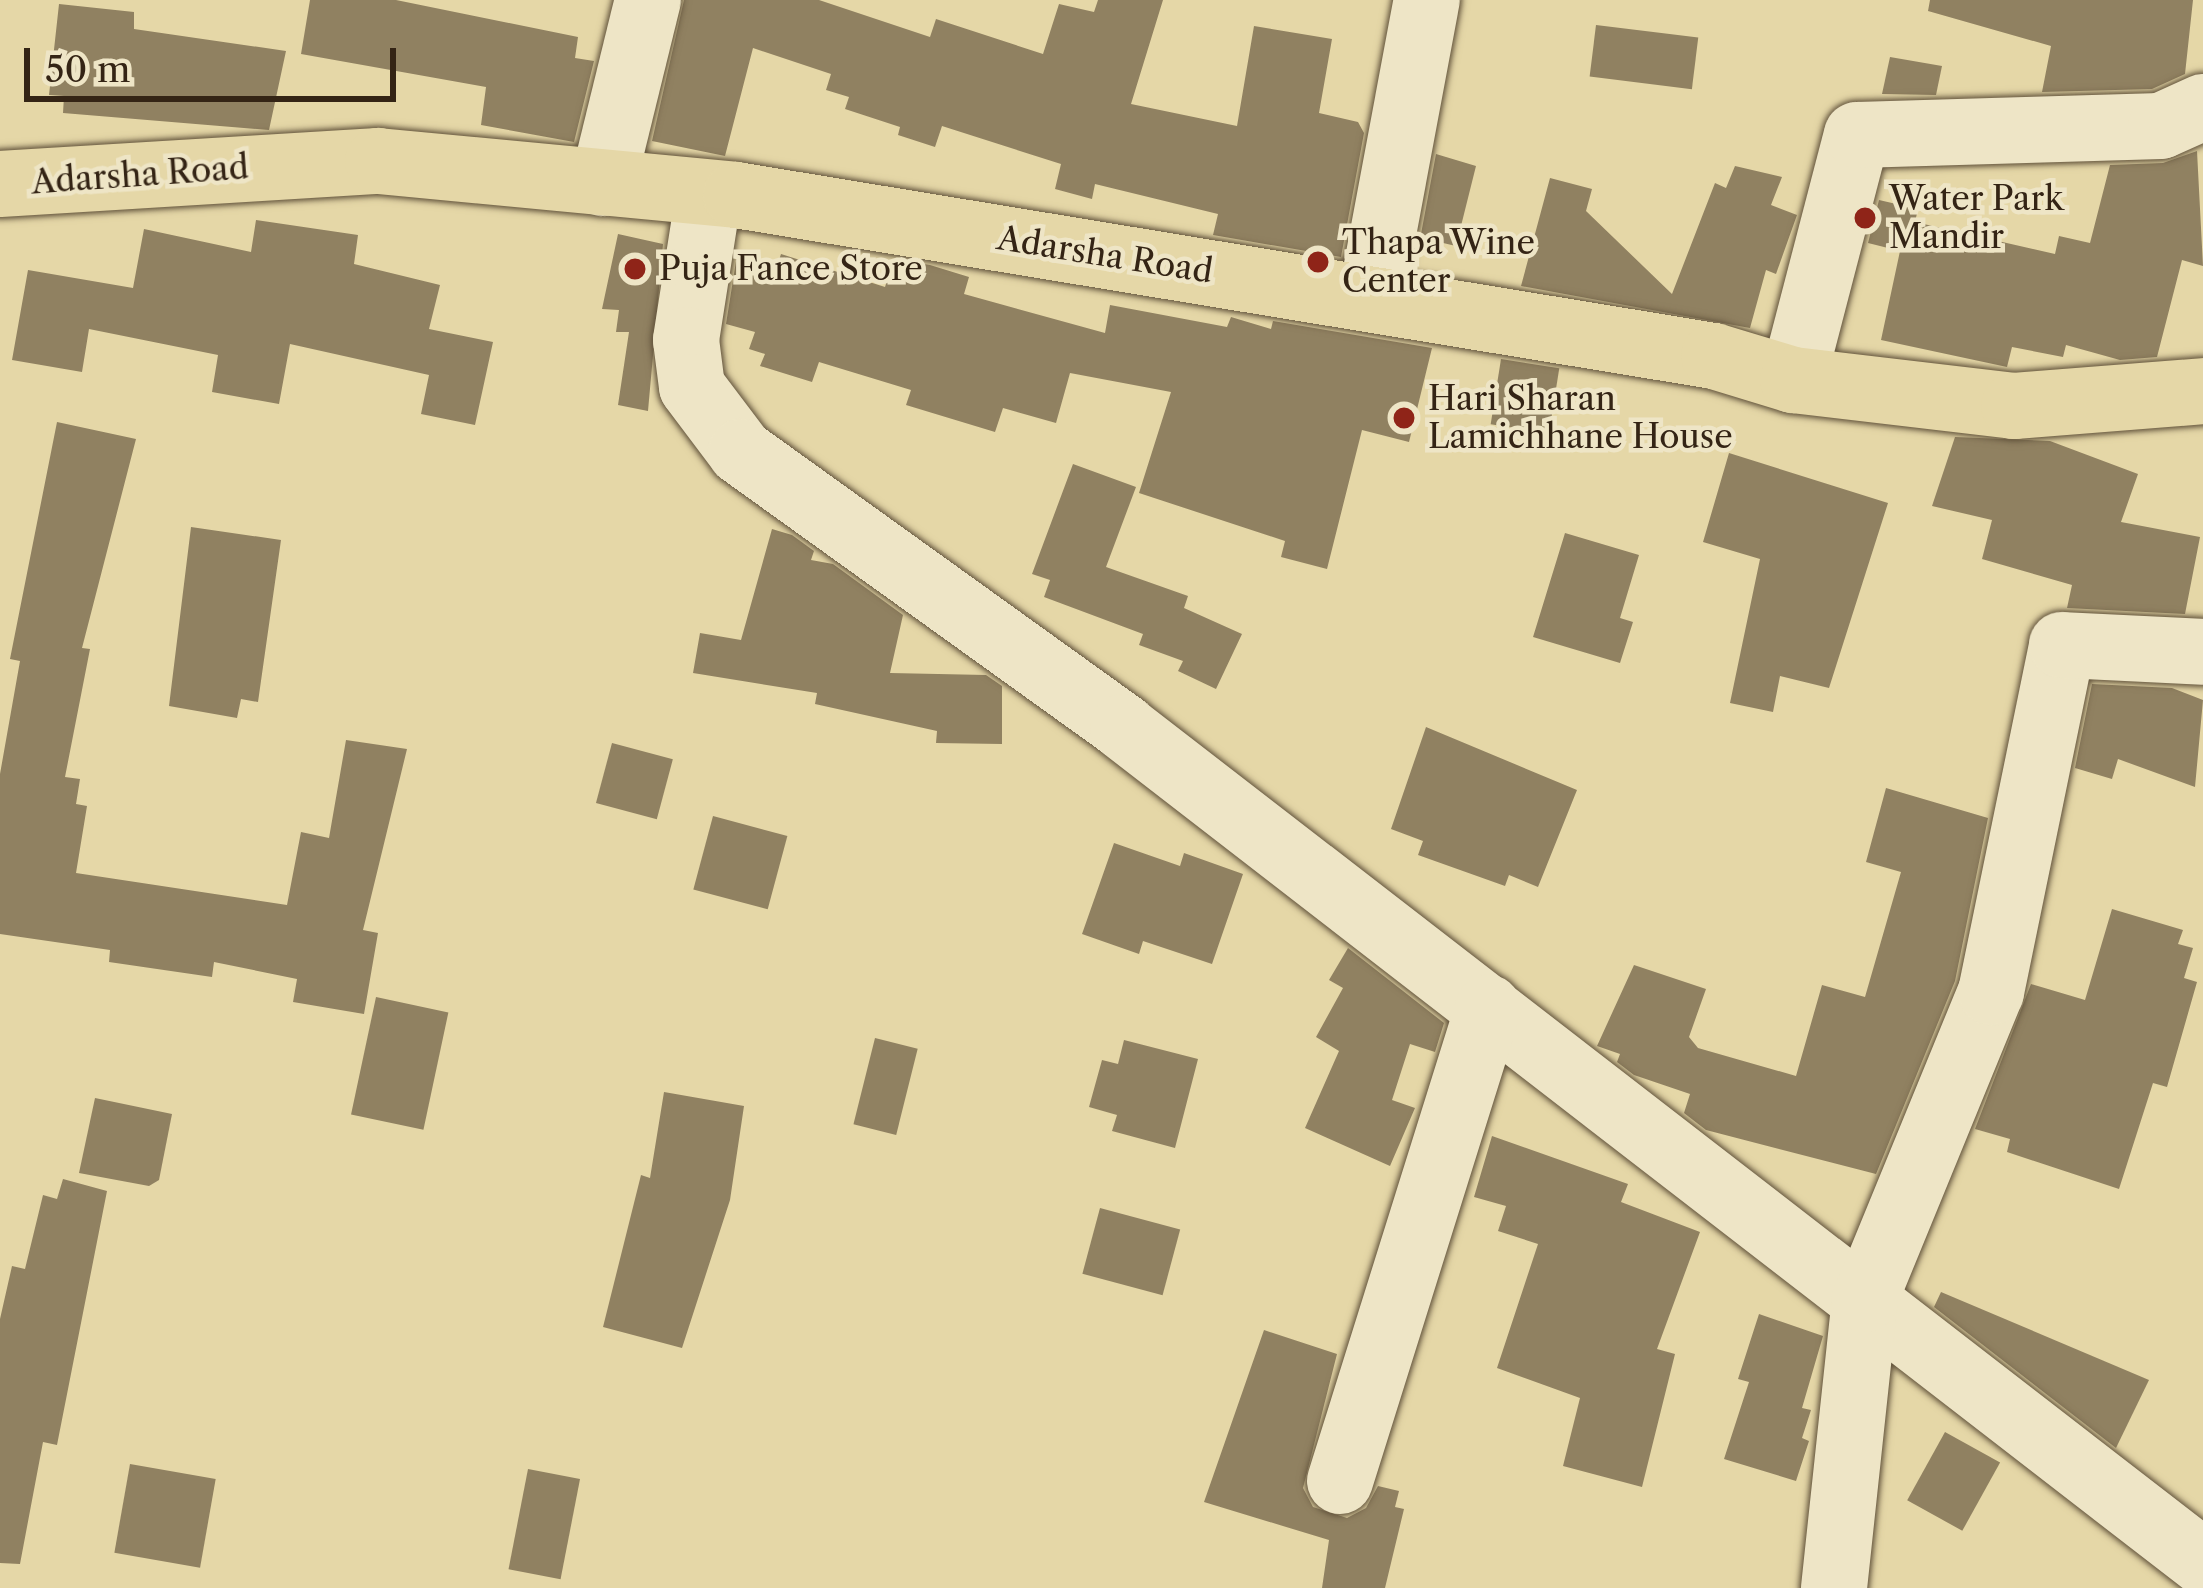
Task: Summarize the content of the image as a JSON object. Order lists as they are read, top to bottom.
{
  "streets": {
    "main road": ["Adarsha Road"]
  },
  "places": [
    "Water Park Mandir",
    "Thapa Wine Center",
    "Puja Fance Store",
    "Hari Sharan Lamichhane House"
  ],
  "scale_bar": "50 m"
}
